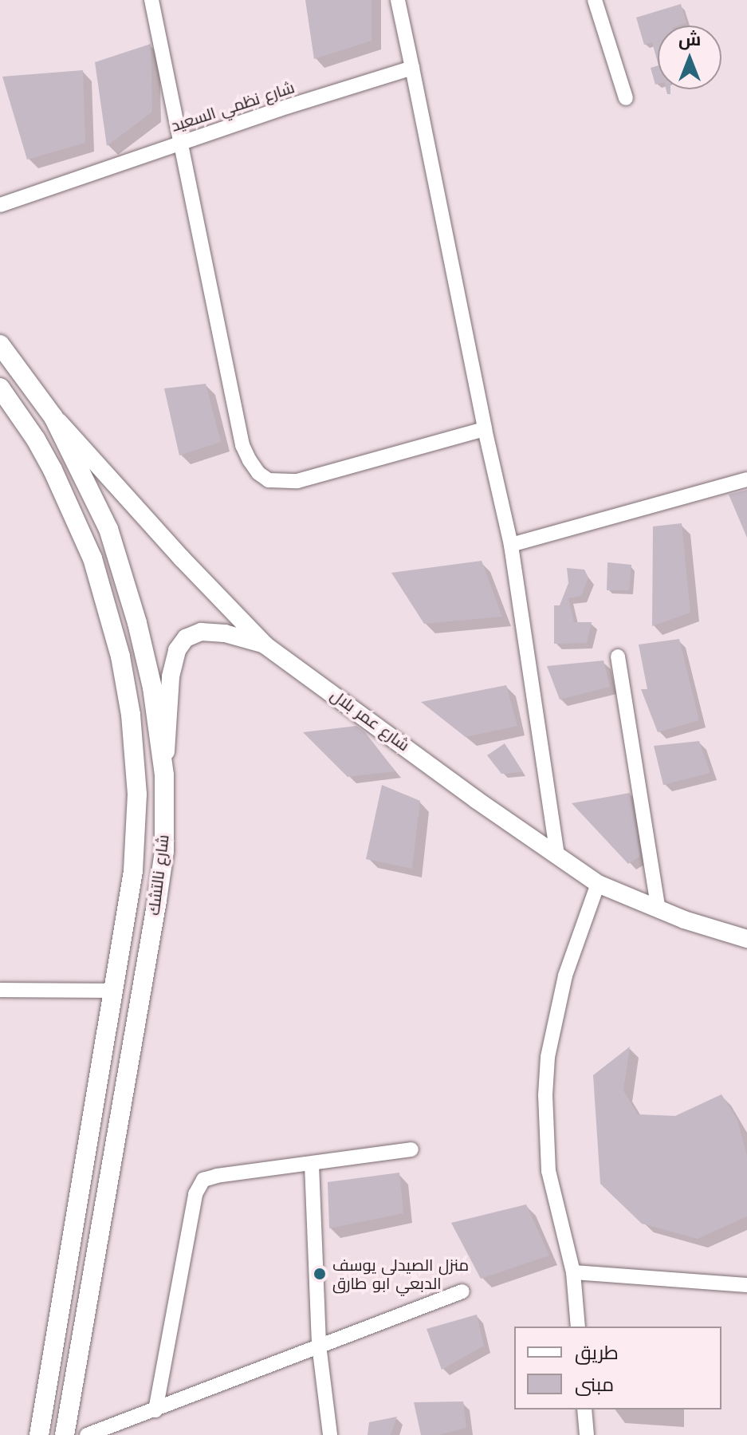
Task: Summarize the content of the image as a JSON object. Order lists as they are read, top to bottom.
{
  "streets": {
    "main road": ["شارع نالتشك"],
    "street": ["شارع نظمي السعيد", "شارع عمر بلال"]
  },
  "crossings": [
    ["شارع عمر بلال", "شارع نالتشك"]
  ],
  "places": ["منزل الصيدلي يوسف الدبعي ابو طارق"],
  "legend": ["طريق", "مبنى"],
  "north": "top"
}
